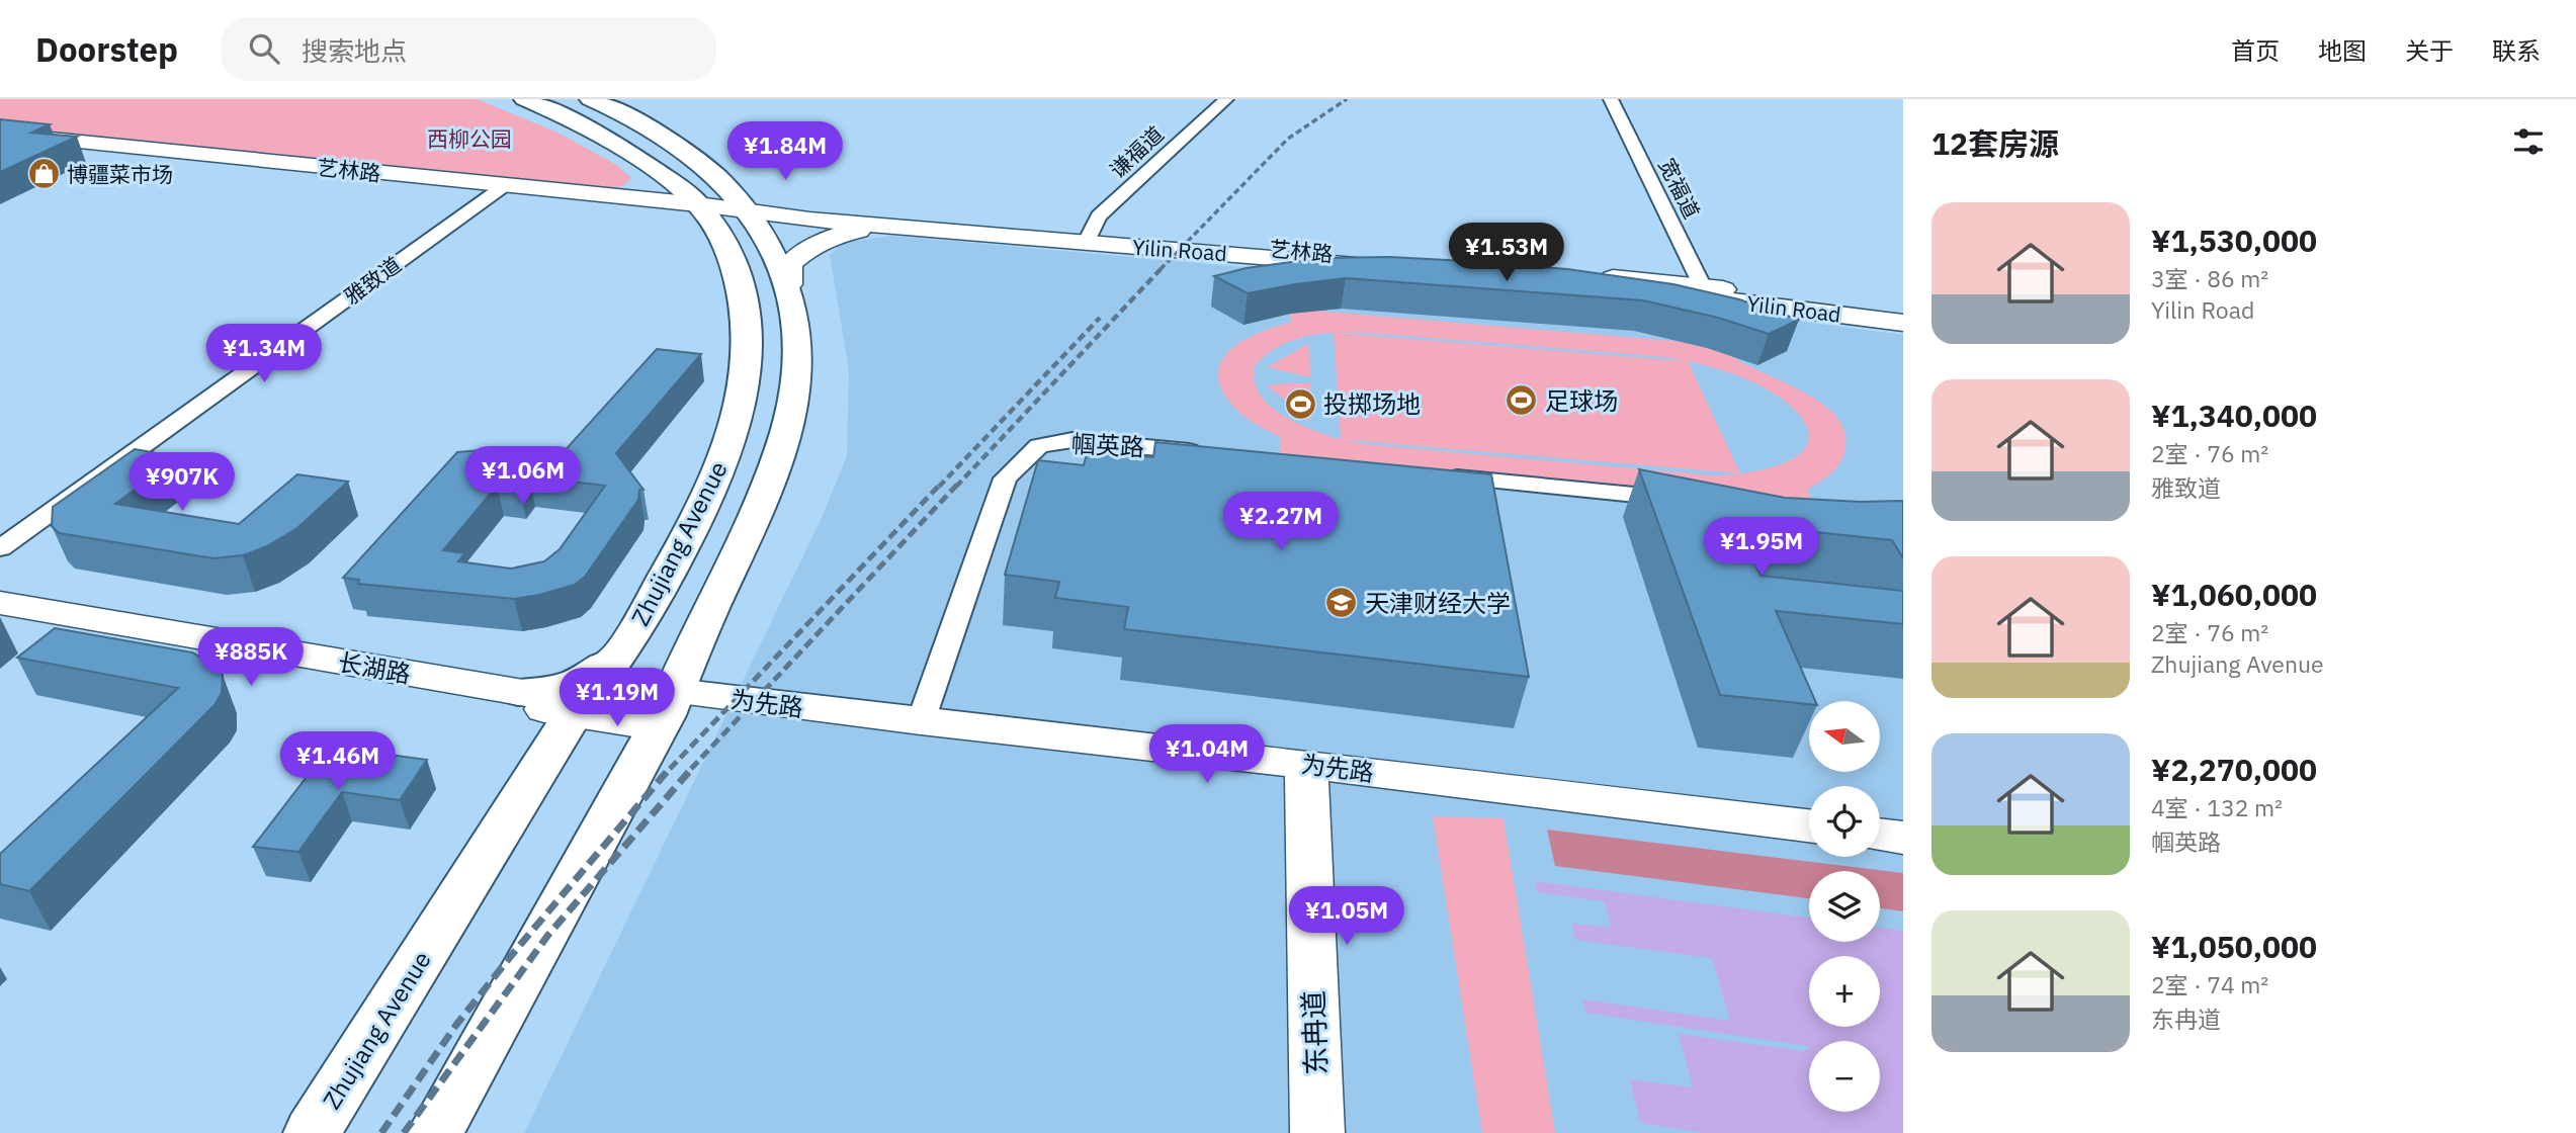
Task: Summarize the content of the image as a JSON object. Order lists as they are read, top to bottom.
{
  "streets": {
    "main road": ["Zhujiang Avenue"],
    "street": [
      "谦福道",
      "艺林路",
      "宽福道",
      "Yilin Road",
      "雅致道",
      "帼英路",
      "长湖路",
      "为先路",
      "东冉道"
    ]
  },
  "crossings": [
    ["谦福道", "艺林路"],
    ["谦福道", "Yilin Road"],
    ["艺林路", "Yilin Road"],
    ["艺林路", "雅致道"],
    ["艺林路", "Zhujiang Avenue"],
    ["宽福道", "Yilin Road"],
    ["Yilin Road", "Zhujiang Avenue"],
    ["帼英路", "为先路"],
    ["Zhujiang Avenue", "长湖路"],
    ["Zhujiang Avenue", "为先路"],
    ["长湖路", "为先路"],
    ["为先路", "东冉道"]
  ],
  "parks": ["西柳公园"],
  "places": {
    "shop": ["博疆菜市场"],
    "sports": ["足球场", "投掷场地"],
    "school or university": ["天津财经大学"]
  },
  "north": "left",
  "page": {
    "header": "Doorstep",
    "search": "搜索地点",
    "nav": [
      "首页",
      "地图",
      "关于",
      "联系"
    ],
    "heading": "12套房源",
    "price": [
      "¥1.84M",
      "¥1.53M",
      "¥1.34M",
      "¥1.06M",
      "¥907K",
      "¥2.27M",
      "¥1.95M",
      "¥885K",
      "¥1.19M",
      "¥1.04M",
      "¥1.46M",
      "¥1.05M"
    ],
    "list": [
      {
        "name": "¥1,530,000",
        "note": "3室 · 86 m² · Yilin Road"
      },
      {
        "name": "¥1,340,000",
        "note": "2室 · 76 m² · 雅致道"
      },
      {
        "name": "¥1,060,000",
        "note": "2室 · 76 m² · Zhujiang Avenue"
      },
      {
        "name": "¥2,270,000",
        "note": "4室 · 132 m² · 帼英路"
      },
      {
        "name": "¥1,050,000",
        "note": "2室 · 74 m² · 东冉道"
      }
    ],
    "map_buttons": ["+", "−"]
  }
}
